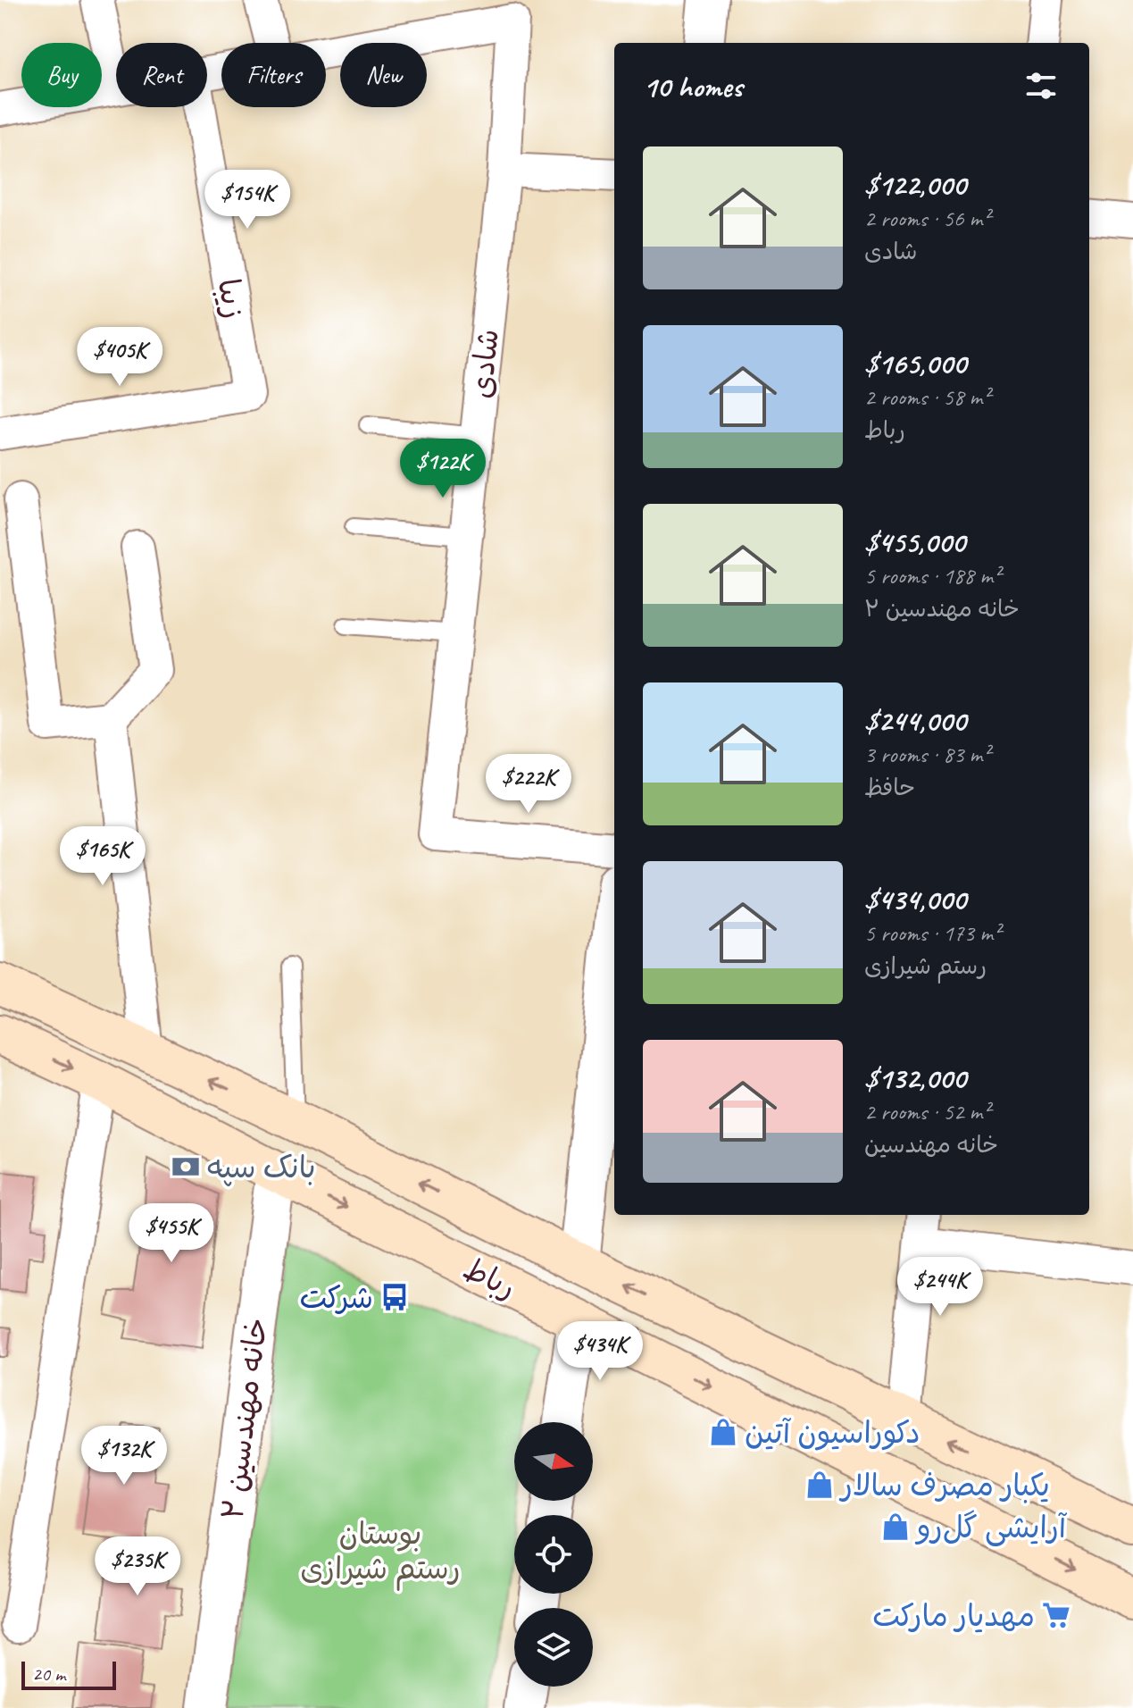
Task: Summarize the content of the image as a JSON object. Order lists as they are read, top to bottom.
{
  "streets": {
    "main road": ["رباط"],
    "street": ["زیبا", "شادی", "خانه مهندسین ۲"]
  },
  "crossings": [
    ["رباط", "خانه مهندسین ۲"]
  ],
  "parks": ["بوستان رستم شیرازی"],
  "places": {
    "bank": ["بانک سپه"],
    "bus stop": ["شرکت"],
    "shop": ["دکوراسیون آتین", "یکبار مصرف سالار", "آرایشی گل‌رو"],
    "supermarket": ["مهدیار مارکت"]
  },
  "scale_bar": "20 m",
  "north": "right",
  "page": {
    "chip": [
      "Buy",
      "Rent",
      "Filters",
      "New"
    ],
    "heading": "10 homes",
    "list": [
      {
        "name": "$122,000",
        "note": "2 rooms · 56 m² · شادی"
      },
      {
        "name": "$165,000",
        "note": "2 rooms · 58 m² · رباط"
      },
      {
        "name": "$455,000",
        "note": "5 rooms · 188 m² · خانه مهندسین ۲"
      },
      {
        "name": "$244,000",
        "note": "3 rooms · 83 m² · حافظ"
      },
      {
        "name": "$434,000",
        "note": "5 rooms · 173 m² · رستم شیرازی"
      },
      {
        "name": "$132,000",
        "note": "2 rooms · 52 m² · خانه مهندسین"
      }
    ],
    "price": [
      "$154K",
      "$405K",
      "$122K",
      "$222K",
      "$165K",
      "$455K",
      "$244K",
      "$434K",
      "$132K",
      "$235K"
    ],
    "scale": "20 m"
  }
}
